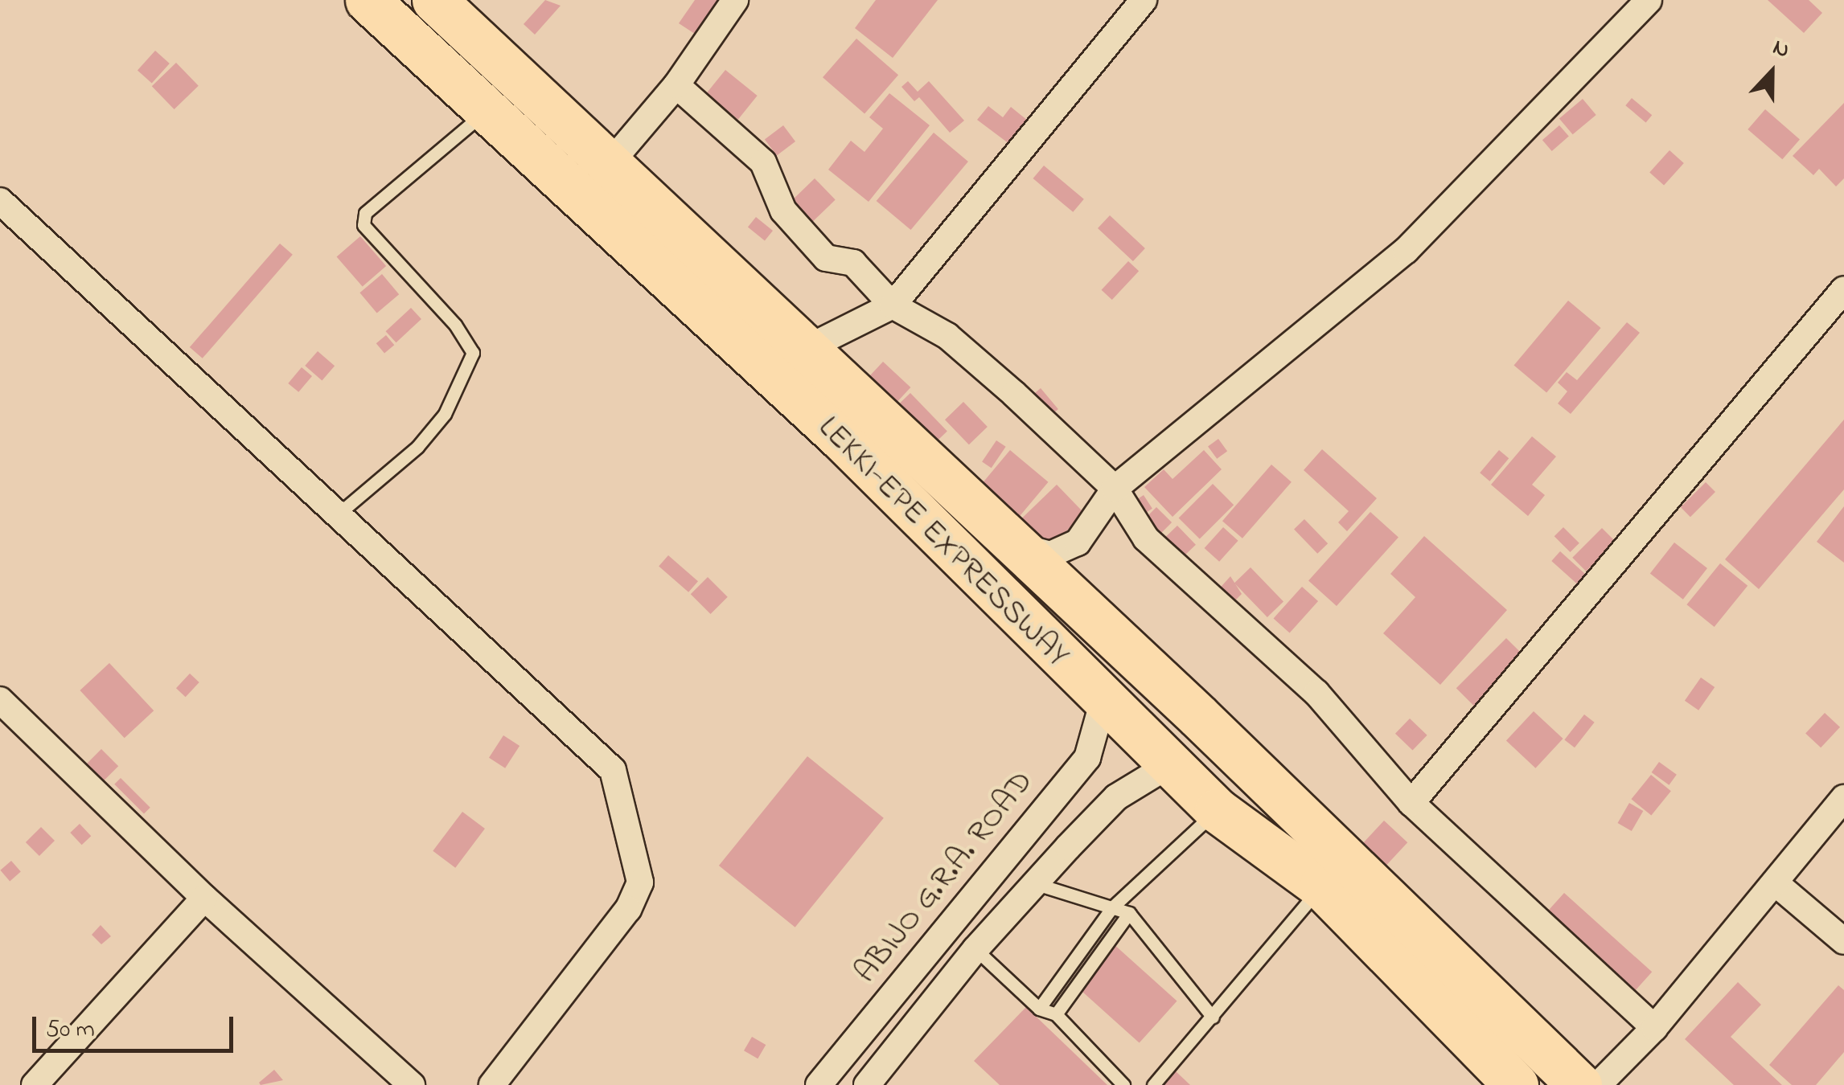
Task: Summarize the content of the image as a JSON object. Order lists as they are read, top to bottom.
{
  "streets": {
    "highway": ["LEKKI-EPE EXPRESSWAY"],
    "street": ["ABIJO G.R.A. ROAD"]
  },
  "crossings": [
    ["LEKKI-EPE EXPRESSWAY", "ABIJO G.R.A. ROAD"]
  ],
  "scale_bar": "50 m",
  "north": "top"
}
